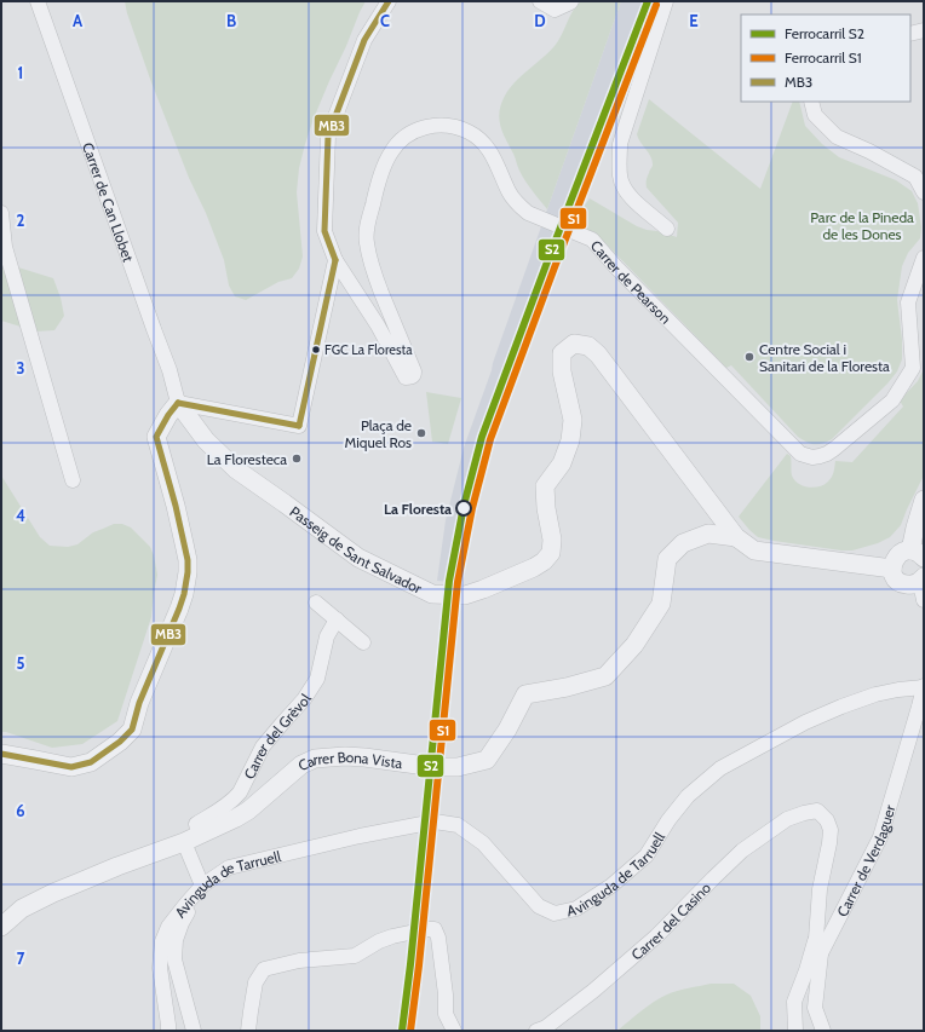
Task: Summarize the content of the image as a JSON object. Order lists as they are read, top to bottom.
{
  "streets": {
    "street": [
      "Carrer de Can Llobet",
      "Carrer de Pearson",
      "Passeig de Sant Salvador",
      "Carrer del Grèvol",
      "Carrer Bona Vista",
      "Carrer de Verdaguer",
      "Avinguda de Tarruell",
      "Carrer del Casino"
    ]
  },
  "crossings": [
    ["Carrer de Can Llobet", "Passeig de Sant Salvador"],
    ["Passeig de Sant Salvador", "Carrer Bona Vista"],
    ["Carrer del Grèvol", "Carrer Bona Vista"],
    ["Carrer de Verdaguer", "Avinguda de Tarruell"]
  ],
  "parks": ["Parc de la Pineda de les Dones"],
  "places": [
    "FGC La Floresta",
    "Centre Social i Sanitari de la Floresta",
    "Plaça de Miquel Ros",
    "La Floresteca",
    "La Floresta"
  ],
  "lines": ["rail line S2", "transit line MB3", "rail line S1"],
  "legend": ["Ferrocarril S2", "Ferrocarril S1", "MB3"],
  "grid": {
    "columns": [
      "A",
      "B",
      "C",
      "D",
      "E"
    ],
    "rows": [
      "1",
      "2",
      "3",
      "4",
      "5",
      "6",
      "7"
    ]
  }
}
